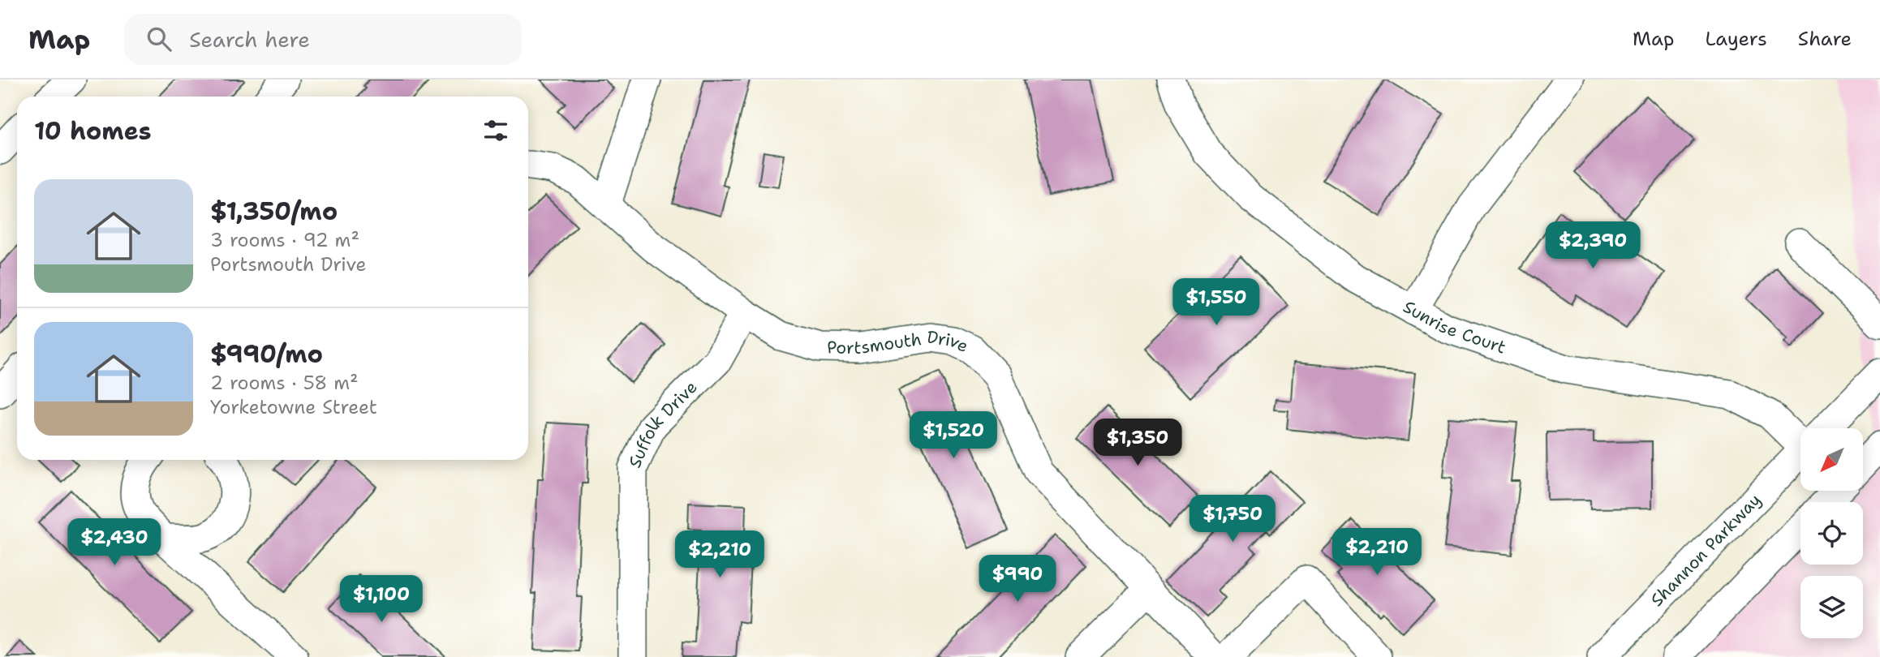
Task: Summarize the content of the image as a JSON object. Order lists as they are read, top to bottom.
{
  "streets": {
    "street": [
      "Sunrise Court",
      "Portsmouth Drive",
      "Suffolk Drive",
      "Shannon Parkway"
    ]
  },
  "crossings": [
    ["Portsmouth Drive", "Suffolk Drive"]
  ],
  "north": "bottom left",
  "page": {
    "header": "Map",
    "search": "Search here",
    "nav": ["Map", "Layers", "Share"],
    "heading": "10 homes",
    "list": [
      {
        "name": "$1,350/mo",
        "note": "3 rooms · 92 m² · Portsmouth Drive"
      },
      {
        "name": "$990/mo",
        "note": "2 rooms · 58 m² · Yorketowne Street"
      }
    ],
    "price": [
      "$2,390",
      "$1,550",
      "$1,520",
      "$1,350",
      "$1,750",
      "$2,430",
      "$2,210",
      "$2,210",
      "$990",
      "$1,100"
    ]
  }
}
